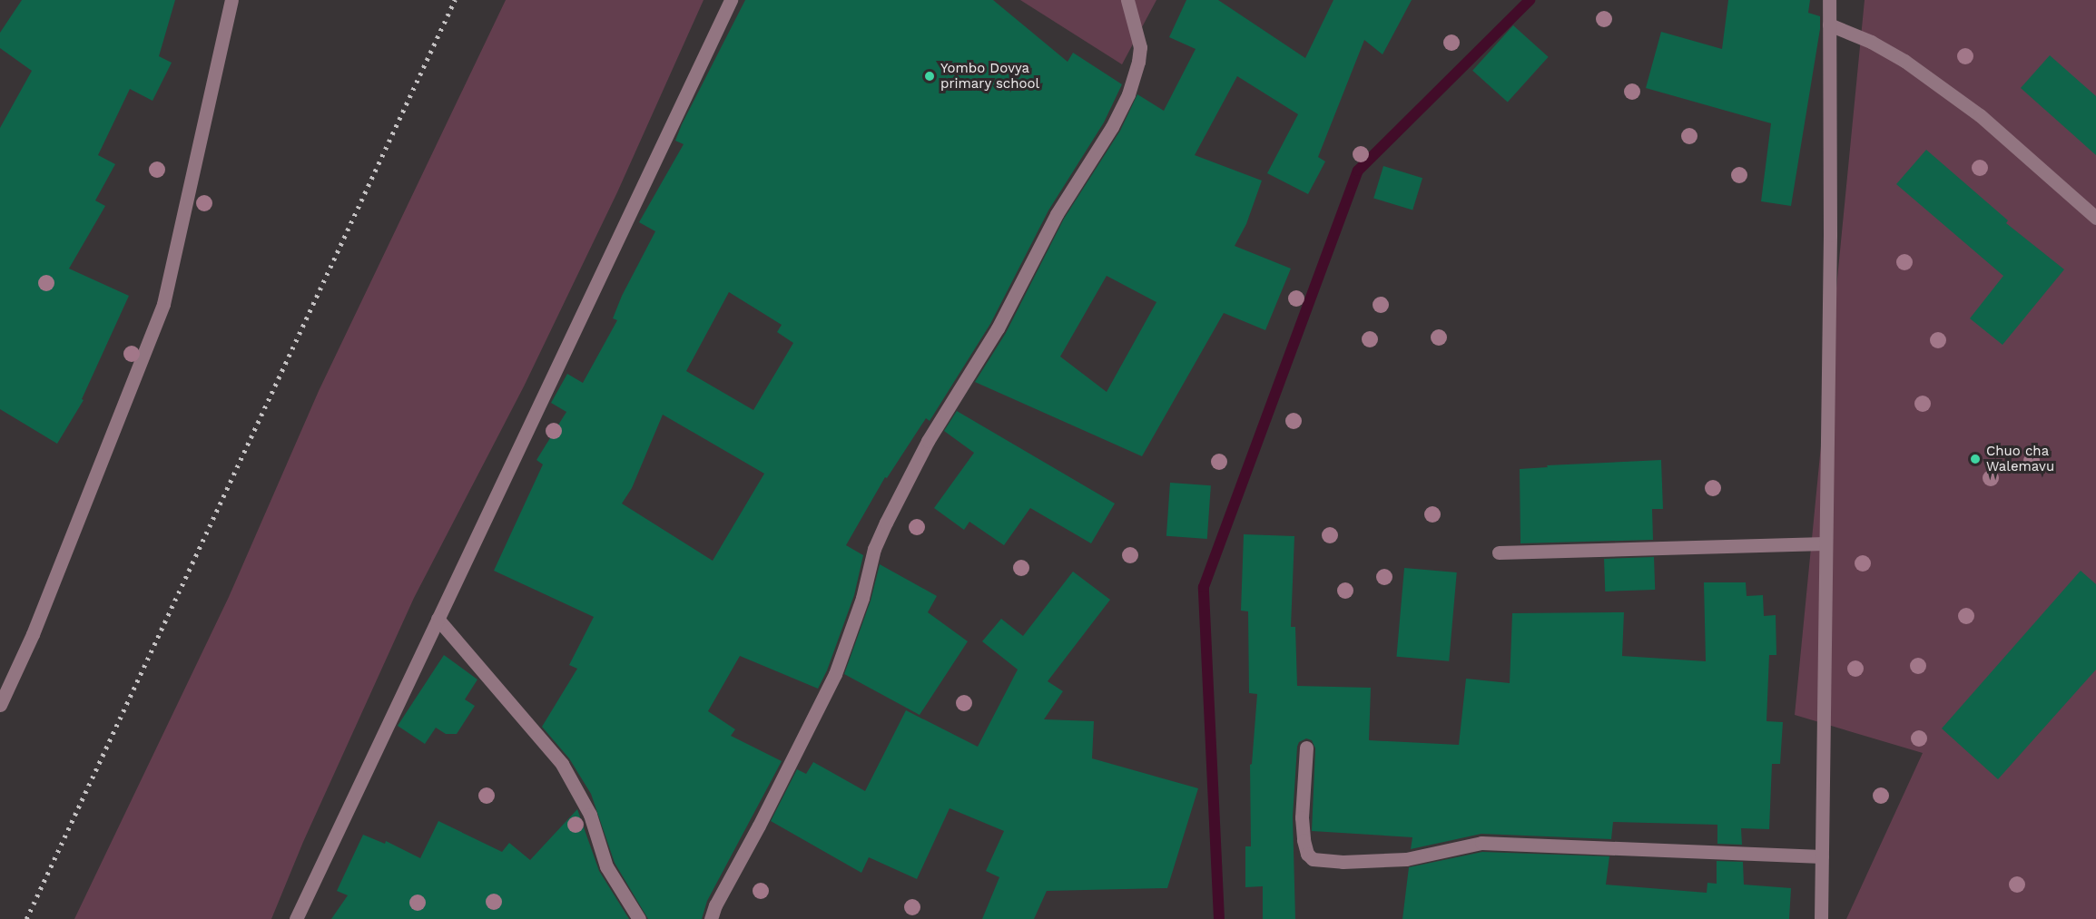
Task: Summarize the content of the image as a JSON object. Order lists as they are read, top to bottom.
{
  "places": ["Yombo Dovya primary school", "Chuo cha Walemavu"]
}
